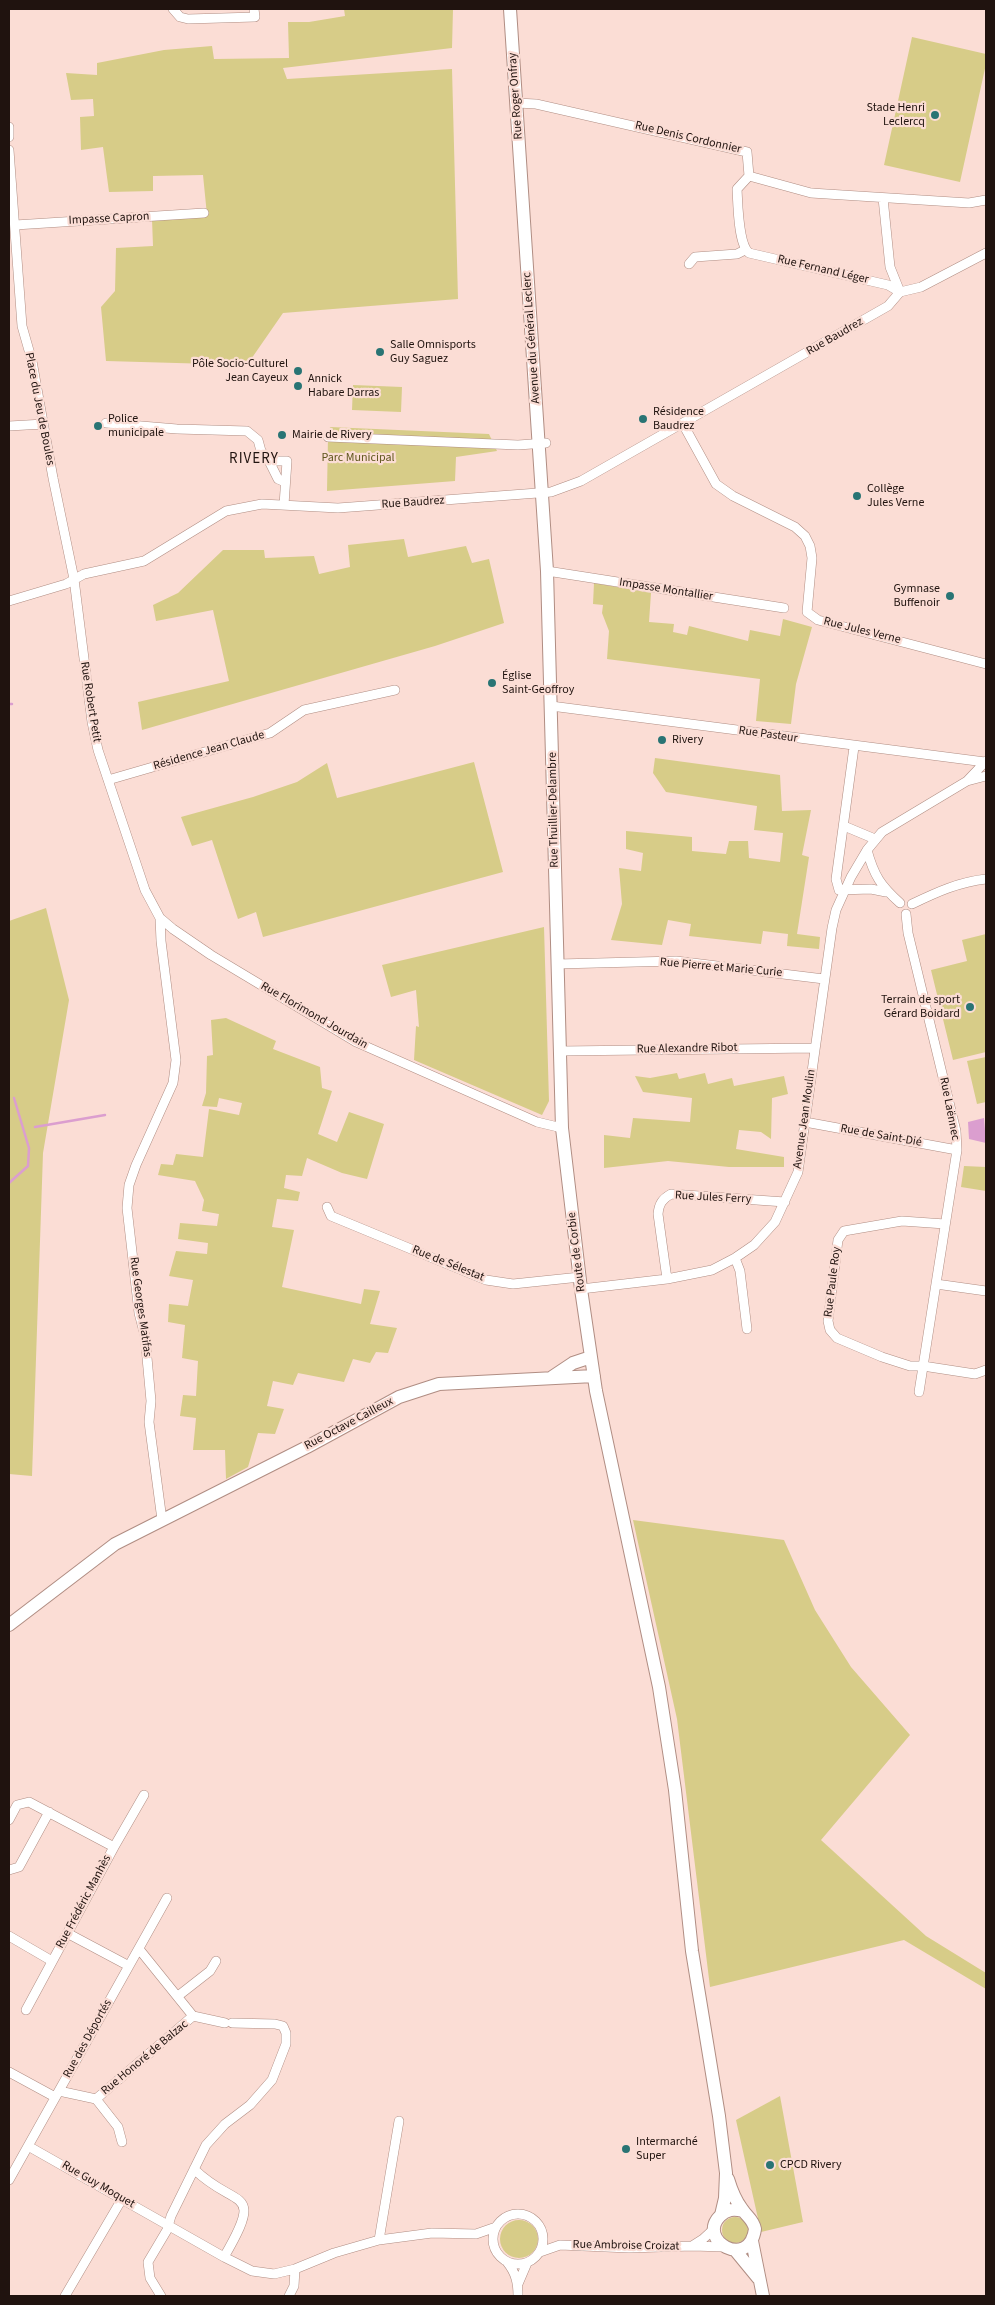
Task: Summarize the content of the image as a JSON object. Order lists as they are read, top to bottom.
{
  "streets": {
    "main road": [
      "Rue Roger Onfray",
      "Avenue du Général Leclerc",
      "Rue Thuillier-Delambre",
      "Route de Corbie",
      "Rue Octave Cailleux"
    ],
    "street": [
      "Rue Denis Cordonnier",
      "Impasse Capron",
      "Rue Fernand Léger",
      "Rue Baudrez",
      "Place du Jeu de Boules",
      "Impasse Montallier",
      "Rue Jules Verne",
      "Rue Robert Petit",
      "Rue Pasteur",
      "Résidence Jean Claude",
      "Rue Pierre et Marie Curie",
      "Rue Florimond Jourdain",
      "Rue Alexandre Ribot",
      "Rue Laënnec",
      "Avenue Jean Moulin",
      "Rue de Saint-Dié",
      "Rue Jules Ferry",
      "Rue de Sélestat",
      "Rue Paule Roy",
      "Rue Georges Matifas",
      "Rue Frédéric Manhès",
      "Rue des Déportés",
      "Rue Honoré de Balzac",
      "Rue Guy Moquet",
      "Rue Ambroise Croizat"
    ]
  },
  "crossings": [
    ["Rue Roger Onfray", "Rue Denis Cordonnier"],
    ["Rue Roger Onfray", "Avenue du Général Leclerc"],
    ["Impasse Capron", "Place du Jeu de Boules"],
    ["Rue Fernand Léger", "Rue Baudrez"],
    ["Rue Baudrez", "Avenue du Général Leclerc"],
    ["Rue Baudrez", "Rue Jules Verne"],
    ["Rue Baudrez", "Rue Robert Petit"],
    ["Rue Baudrez", "Rue Thuillier-Delambre"],
    ["Avenue du Général Leclerc", "Rue Thuillier-Delambre"],
    ["Place du Jeu de Boules", "Rue Robert Petit"],
    ["Impasse Montallier", "Rue Thuillier-Delambre"],
    ["Rue Robert Petit", "Résidence Jean Claude"],
    ["Rue Robert Petit", "Rue Florimond Jourdain"],
    ["Rue Robert Petit", "Rue Georges Matifas"],
    ["Rue Pasteur", "Rue Thuillier-Delambre"],
    ["Rue Thuillier-Delambre", "Rue Pierre et Marie Curie"],
    ["Rue Thuillier-Delambre", "Rue Florimond Jourdain"],
    ["Rue Thuillier-Delambre", "Rue Alexandre Ribot"],
    ["Rue Thuillier-Delambre", "Route de Corbie"],
    ["Rue Pierre et Marie Curie", "Avenue Jean Moulin"],
    ["Rue Florimond Jourdain", "Route de Corbie"],
    ["Rue Florimond Jourdain", "Rue Georges Matifas"],
    ["Rue Alexandre Ribot", "Avenue Jean Moulin"],
    ["Rue Laënnec", "Rue de Saint-Dié"],
    ["Rue Laënnec", "Rue Paule Roy"],
    ["Avenue Jean Moulin", "Rue de Saint-Dié"],
    ["Avenue Jean Moulin", "Rue Jules Ferry"],
    ["Avenue Jean Moulin", "Route de Corbie"],
    ["Avenue Jean Moulin", "Rue de Sélestat"],
    ["Route de Corbie", "Rue de Sélestat"],
    ["Route de Corbie", "Rue Octave Cailleux"],
    ["Rue Georges Matifas", "Rue Octave Cailleux"],
    ["Rue des Déportés", "Rue Honoré de Balzac"],
    ["Rue des Déportés", "Rue Guy Moquet"]
  ],
  "districts": ["RIVERY"],
  "parks": ["Parc Municipal"],
  "places": [
    "Stade Henri Leclercq",
    "Salle Omnisports Guy Saguez",
    "Pôle Socio-Culturel Jean Cayeux",
    "Annick Habare Darras",
    "Résidence Baudrez",
    "Police municipale",
    "Mairie de Rivery",
    "Collège Jules Verne",
    "Gymnase Buffenoir",
    "Église Saint-Geoffroy",
    "Rivery",
    "Terrain de sport Gérard Boidard",
    "Intermarché Super",
    "CPCD Rivery"
  ]
}
